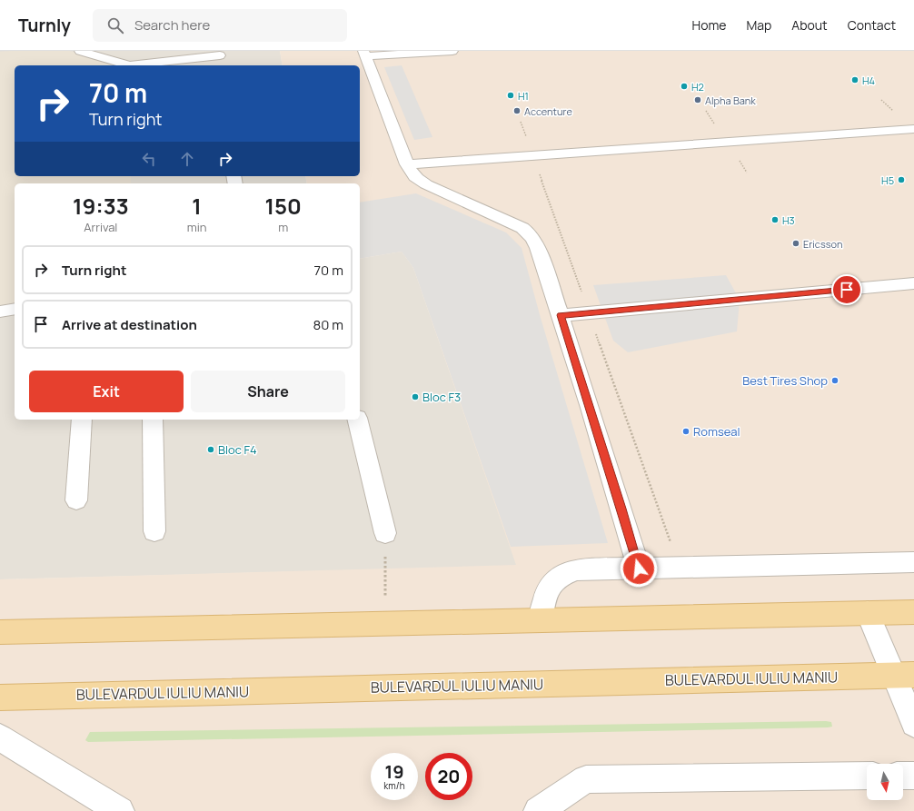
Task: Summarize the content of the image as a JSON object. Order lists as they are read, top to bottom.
{
  "streets": {
    "main road": ["BULEVARDUL IULIU MANIU"]
  },
  "places": [
    "H4",
    "H2",
    "H1",
    "Alpha Bank",
    "Accenture",
    "H5",
    "H3",
    "Ericsson",
    "Best Tires Shop",
    "Bloc F3",
    "Romseal",
    "Bloc F4"
  ],
  "north": "bottom",
  "page": {
    "header": "Turnly",
    "search": "Search here",
    "nav": [
      "Home",
      "Map",
      "About",
      "Contact"
    ],
    "turn": ["70 m", "Turn right"],
    "eta": [
      "19:33",
      "Arrival",
      "1",
      "min",
      "150",
      "m"
    ],
    "list": [
      {
        "name": "Turn right",
        "value": "70 m"
      },
      {
        "name": "Arrive at destination",
        "value": "80 m"
      }
    ],
    "buttons": ["Exit", "Share"],
    "speed": "19 km/h",
    "limit": "20"
  }
}
